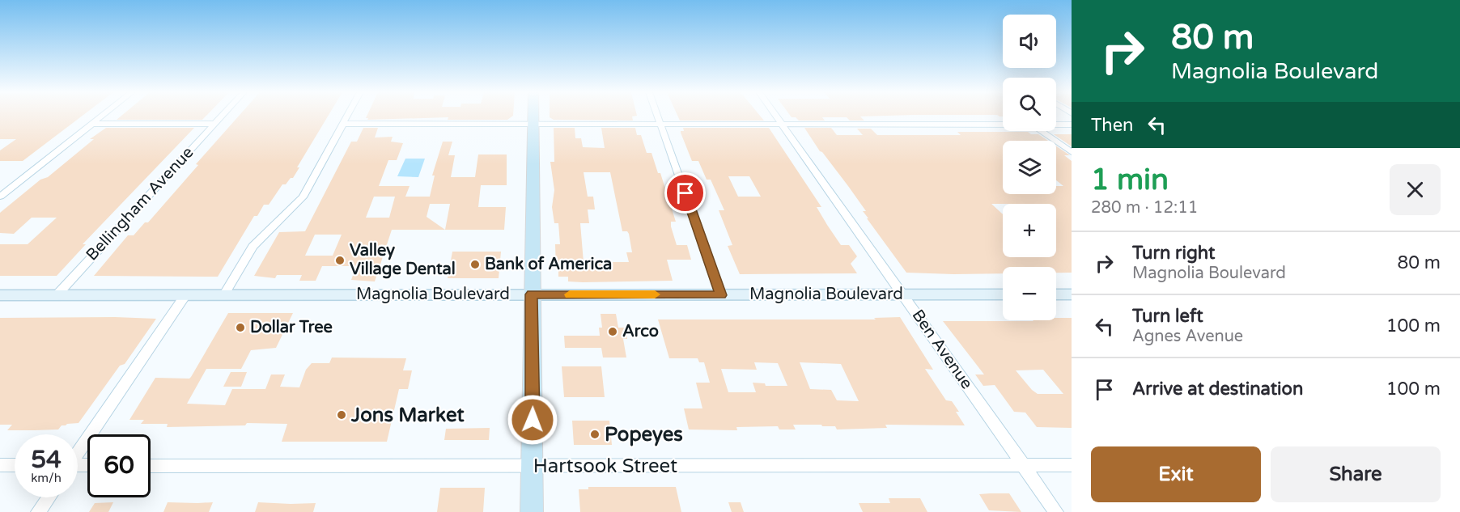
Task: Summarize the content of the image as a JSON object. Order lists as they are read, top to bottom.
{
  "streets": {
    "main road": ["Magnolia Boulevard"],
    "street": ["Bellingham Avenue", "Ben Avenue", "Hartsook Street"]
  },
  "crossings": [
    ["Bellingham Avenue", "Magnolia Boulevard"],
    ["Magnolia Boulevard", "Ben Avenue"],
    ["Ben Avenue", "Hartsook Street"]
  ],
  "places": [
    "Valley Village Dental",
    "Bank of America",
    "Dollar Tree",
    "Arco",
    "Jons Market",
    "Popeyes"
  ],
  "page": {
    "turn": ["80 m", "Magnolia Boulevard"],
    "map_buttons": ["+", "−"],
    "then": "Then",
    "heading": ["1 min", "280 m · 12:11"],
    "list": [
      {
        "name": "Turn right",
        "note": "Magnolia Boulevard",
        "value": "80 m"
      },
      {
        "name": "Turn left",
        "note": "Agnes Avenue",
        "value": "100 m"
      },
      {
        "name": "Arrive at destination",
        "value": "100 m"
      }
    ],
    "speed": "54 km/h",
    "limit": "60",
    "buttons": ["Exit", "Share"]
  }
}
